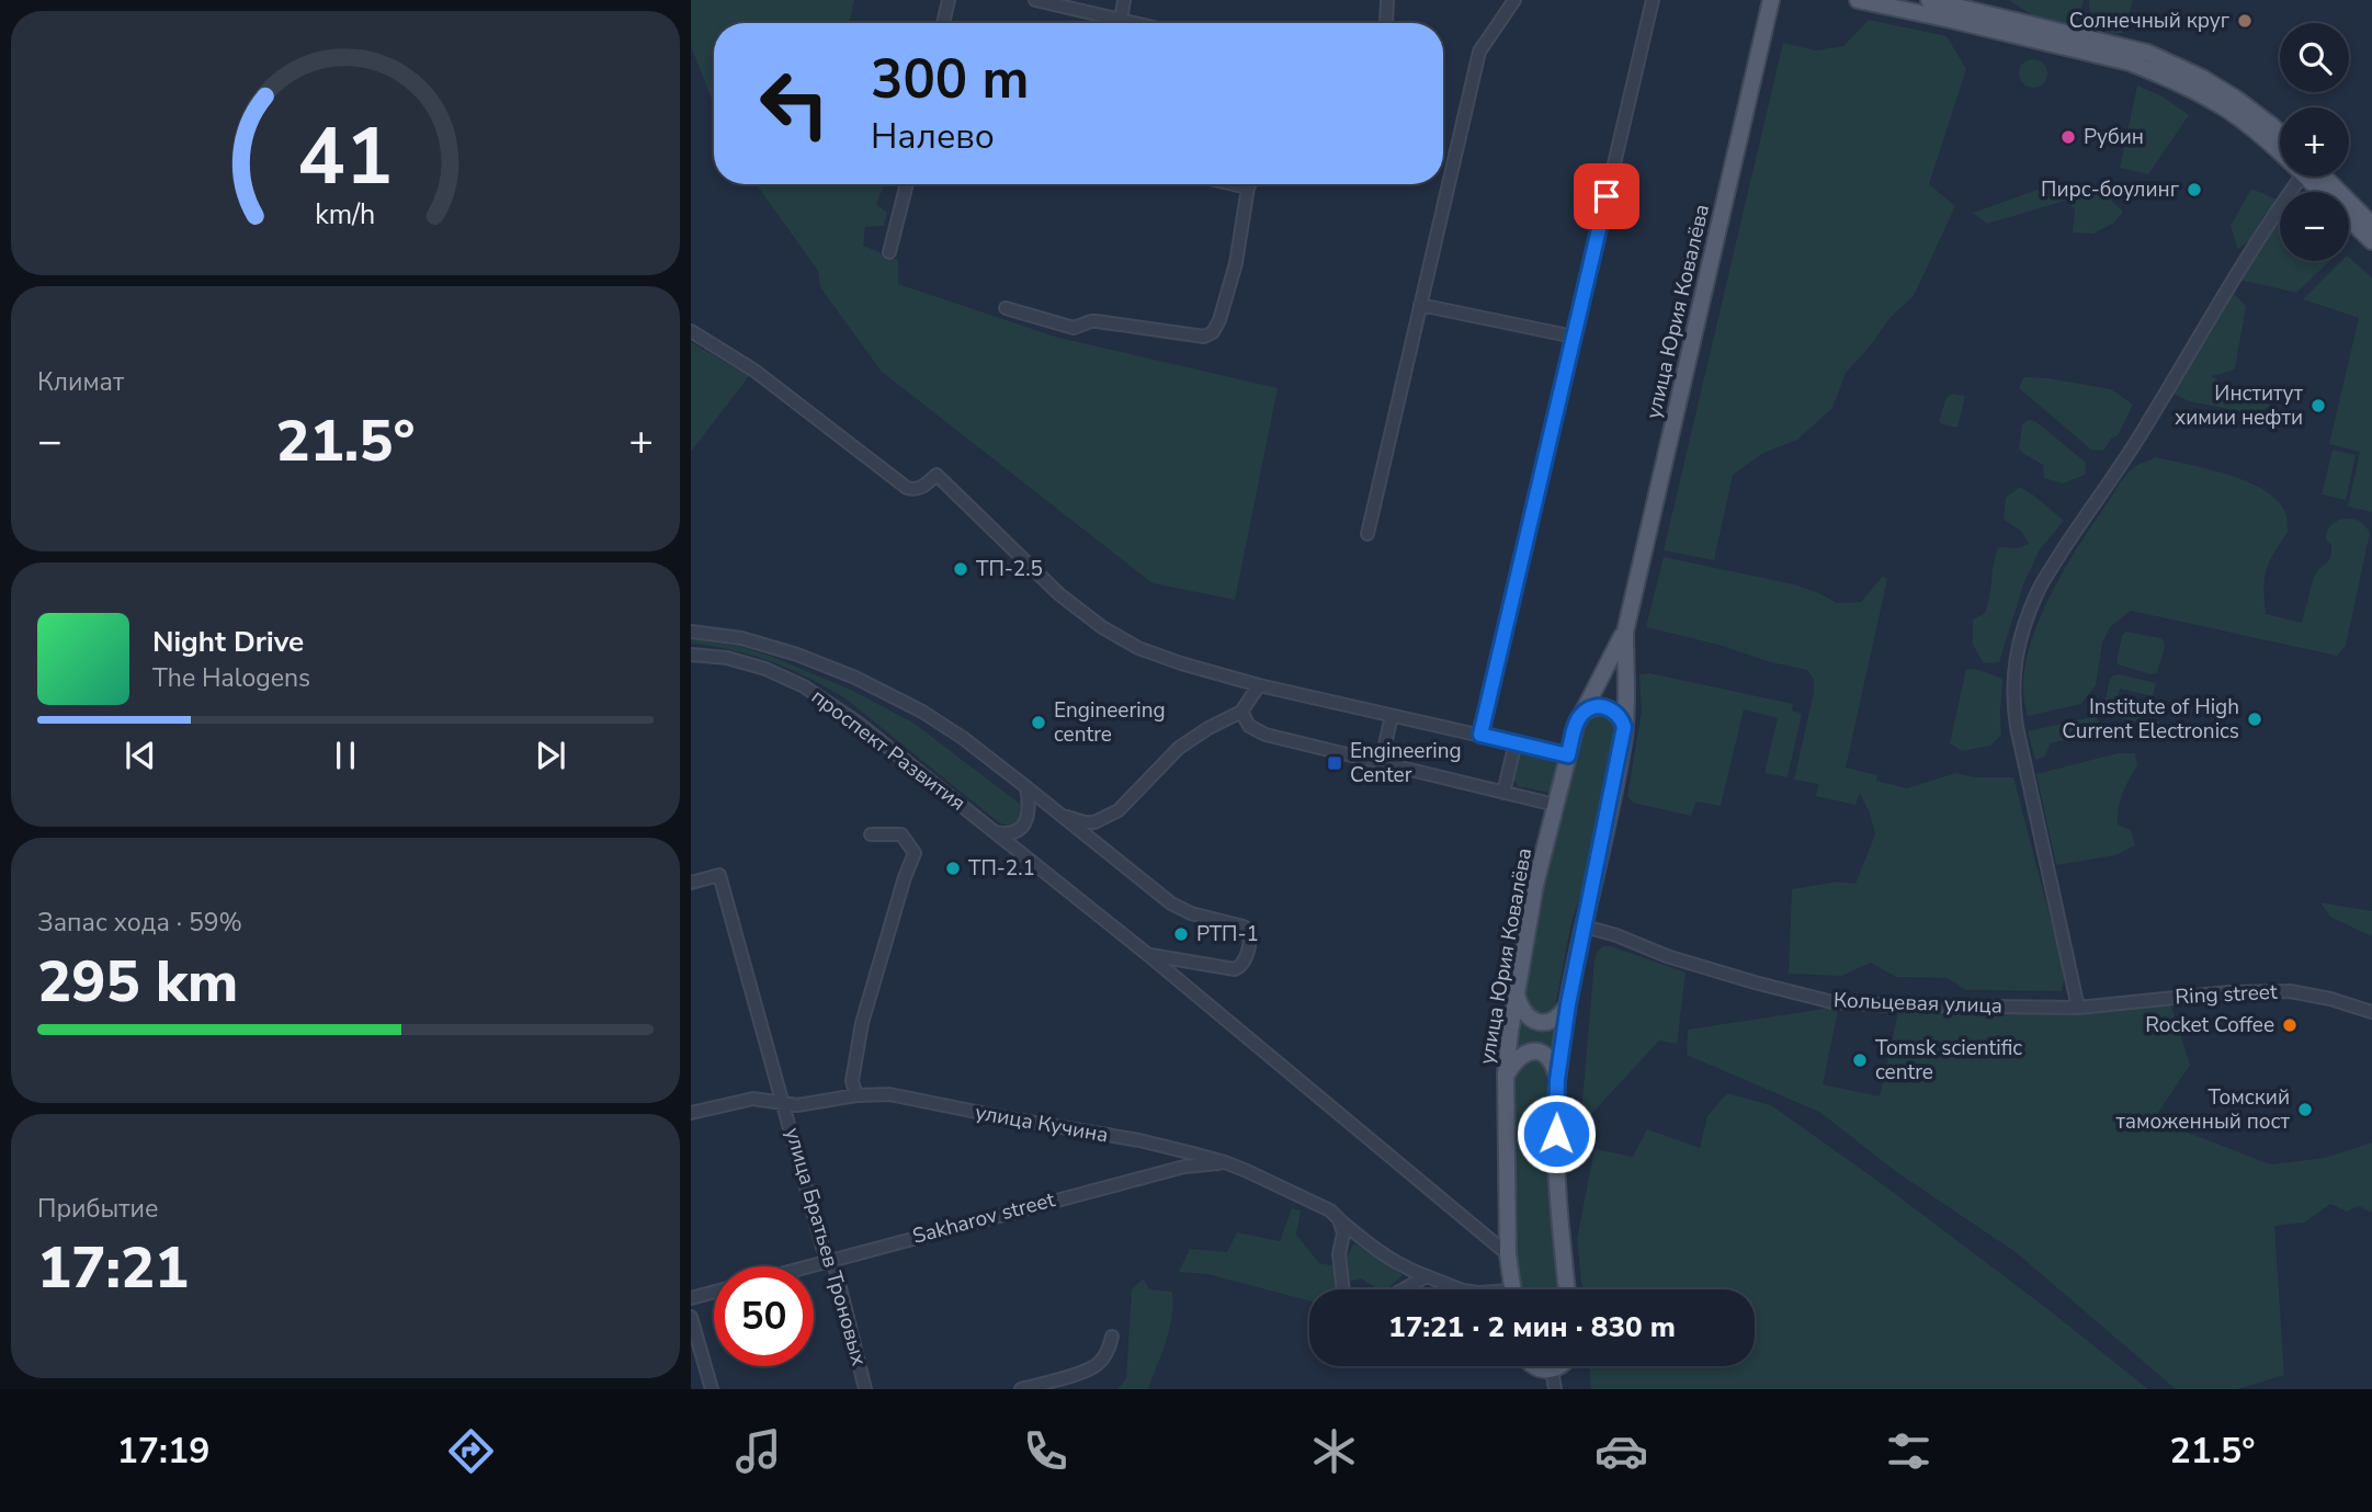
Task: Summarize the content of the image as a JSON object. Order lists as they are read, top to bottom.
{
  "streets": {
    "main road": ["улица Юрия Ковалёва"],
    "street": [
      "проспект Развития",
      "Ring street",
      "Кольцевая улица",
      "улица Кучина",
      "Sakharov street",
      "улица Братьев Троновых"
    ]
  },
  "crossings": [
    ["улица Юрия Ковалёва", "проспект Развития"],
    ["улица Юрия Ковалёва", "Кольцевая улица"],
    ["Ring street", "Кольцевая улица"],
    ["улица Кучина", "Sakharov street"],
    ["улица Кучина", "улица Братьев Троновых"],
    ["Sakharov street", "улица Братьев Троновых"]
  ],
  "places": {
    "other": [
      "Солнечный круг",
      "Рубин",
      "Пирс-боулинг",
      "Институт химии нефти",
      "ТП-2.5",
      "Institute of High Current Electronics",
      "Engineering centre",
      "ТП-2.1",
      "РТП-1",
      "Rocket Coffee",
      "Tomsk scientific centre",
      "Томский таможенный пост"
    ],
    "transit": ["Engineering Center"]
  },
  "page": {
    "map_buttons": ["+", "−"],
    "turn": ["300 m", "Налево"],
    "tile": [
      "Климат",
      ["Запас хода · 59%", "295 km"],
      ["Прибытие", "17:21"]
    ],
    "heat": ["−", "21.5°", "+"],
    "song": ["Night Drive", "The Halogens"],
    "limit": "50",
    "trip": "17:21 · 2 мин · 830 m",
    "tabs": ["17:19", "21.5°"],
    "gauge": ["41", "km/h"]
  }
}
